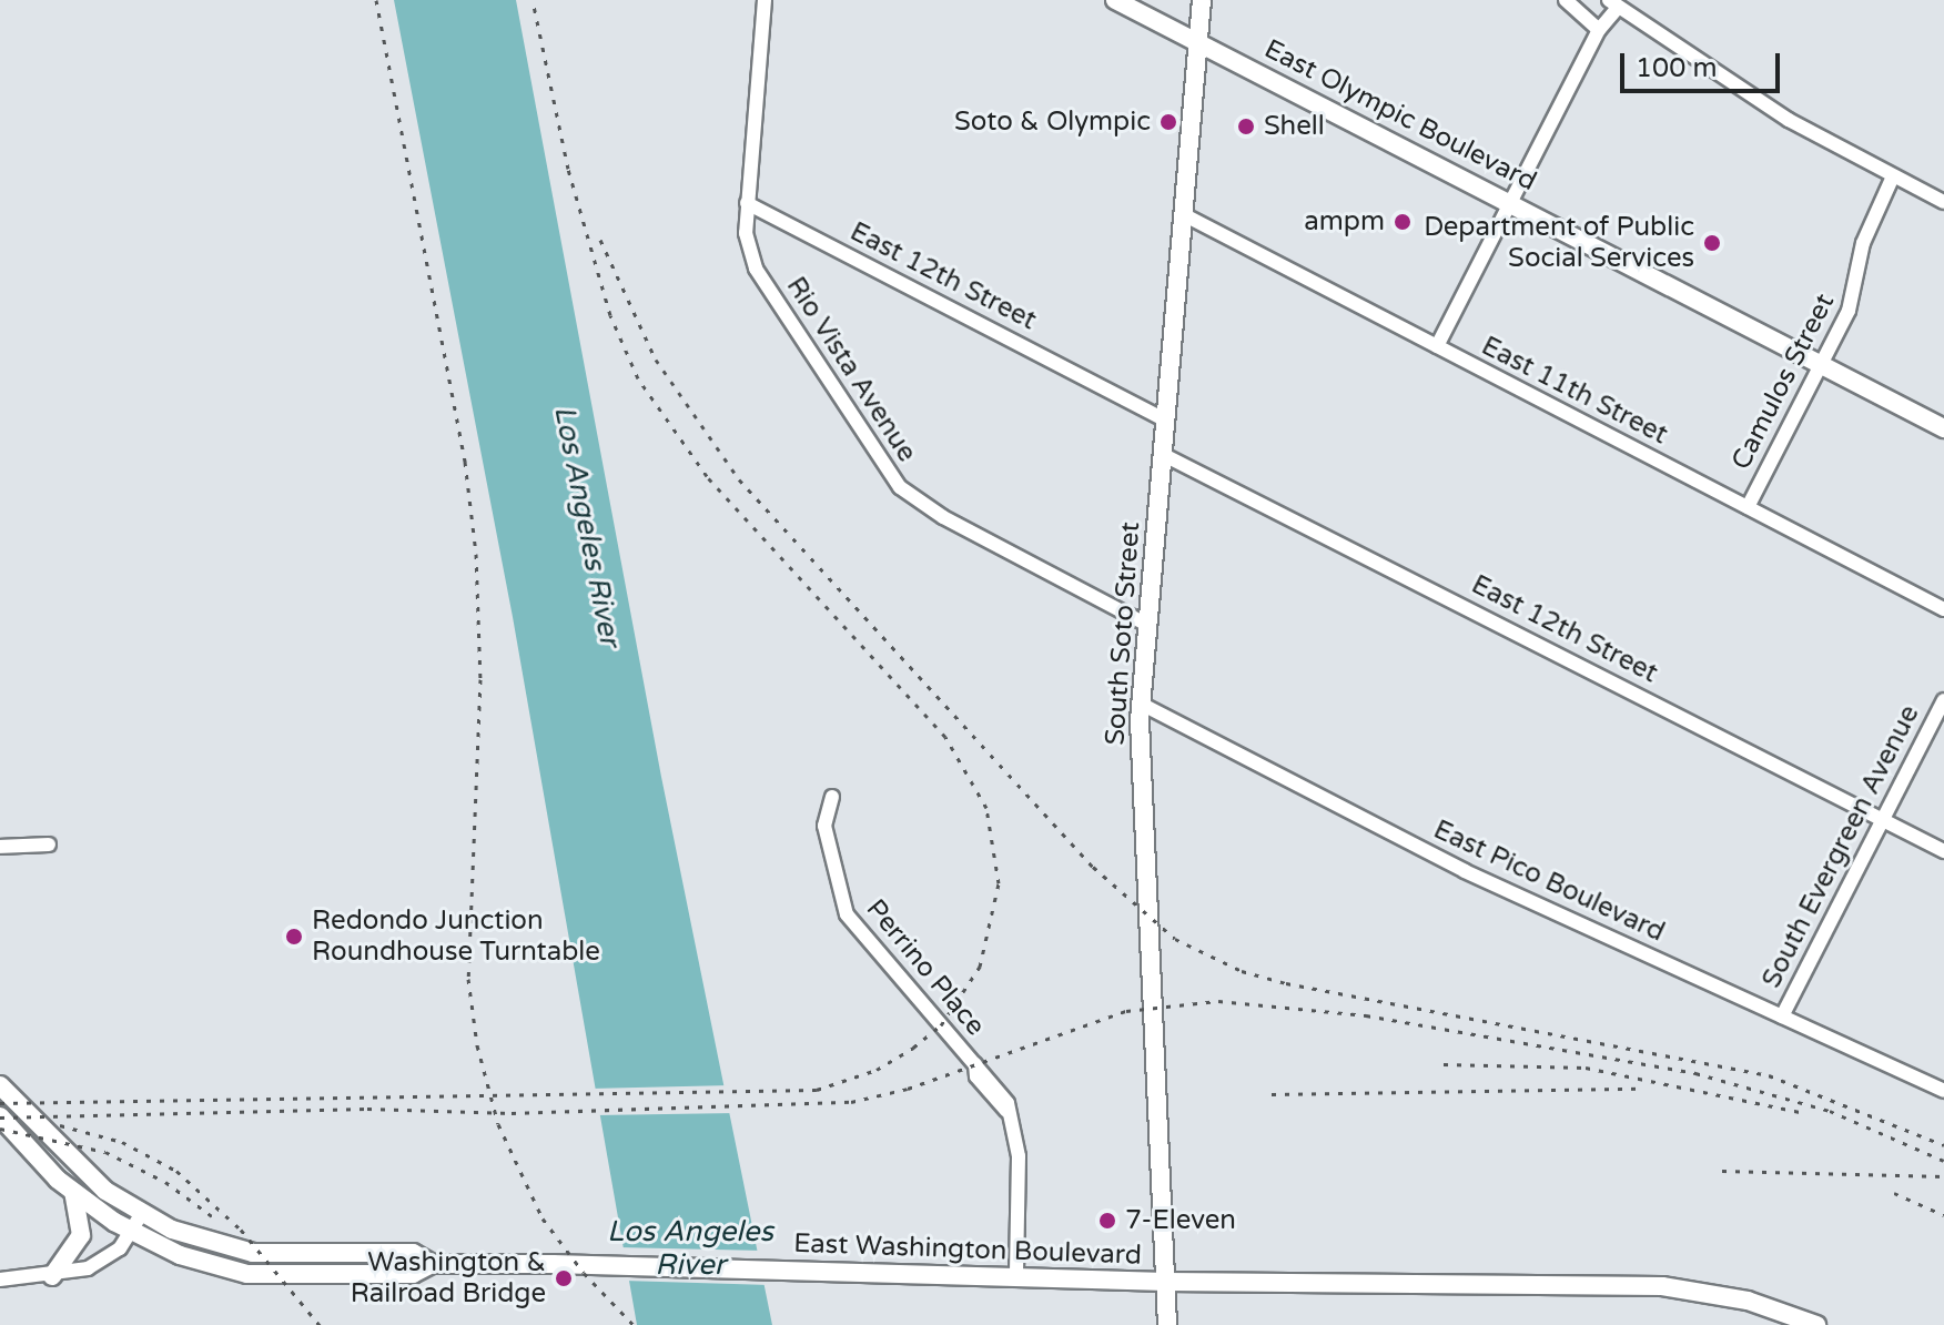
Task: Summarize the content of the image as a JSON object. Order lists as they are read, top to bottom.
{
  "streets": {
    "main road": ["East Olympic Boulevard", "South Soto Street", "East Washington Boulevard"],
    "street": [
      "East 12th Street",
      "Rio Vista Avenue",
      "Camulos Street",
      "East 11th Street",
      "South Evergreen Avenue",
      "East Pico Boulevard",
      "Perrino Place"
    ]
  },
  "crossings": [
    ["East Olympic Boulevard", "Camulos Street"],
    ["East Olympic Boulevard", "South Soto Street"],
    ["East 12th Street", "Rio Vista Avenue"],
    ["East 12th Street", "South Soto Street"],
    ["East 12th Street", "South Evergreen Avenue"],
    ["Rio Vista Avenue", "South Soto Street"],
    ["Camulos Street", "East 11th Street"],
    ["East 11th Street", "South Soto Street"],
    ["South Soto Street", "East Pico Boulevard"],
    ["South Soto Street", "East Washington Boulevard"],
    ["South Evergreen Avenue", "East Pico Boulevard"],
    ["Perrino Place", "East Washington Boulevard"]
  ],
  "water": ["Los Angeles River"],
  "places": [
    "Soto & Olympic",
    "Shell",
    "ampm",
    "Department of Public Social Services",
    "Redondo Junction Roundhouse Turntable",
    "7-Eleven",
    "Washington & Railroad Bridge"
  ],
  "scale_bar": "100 m"
}
